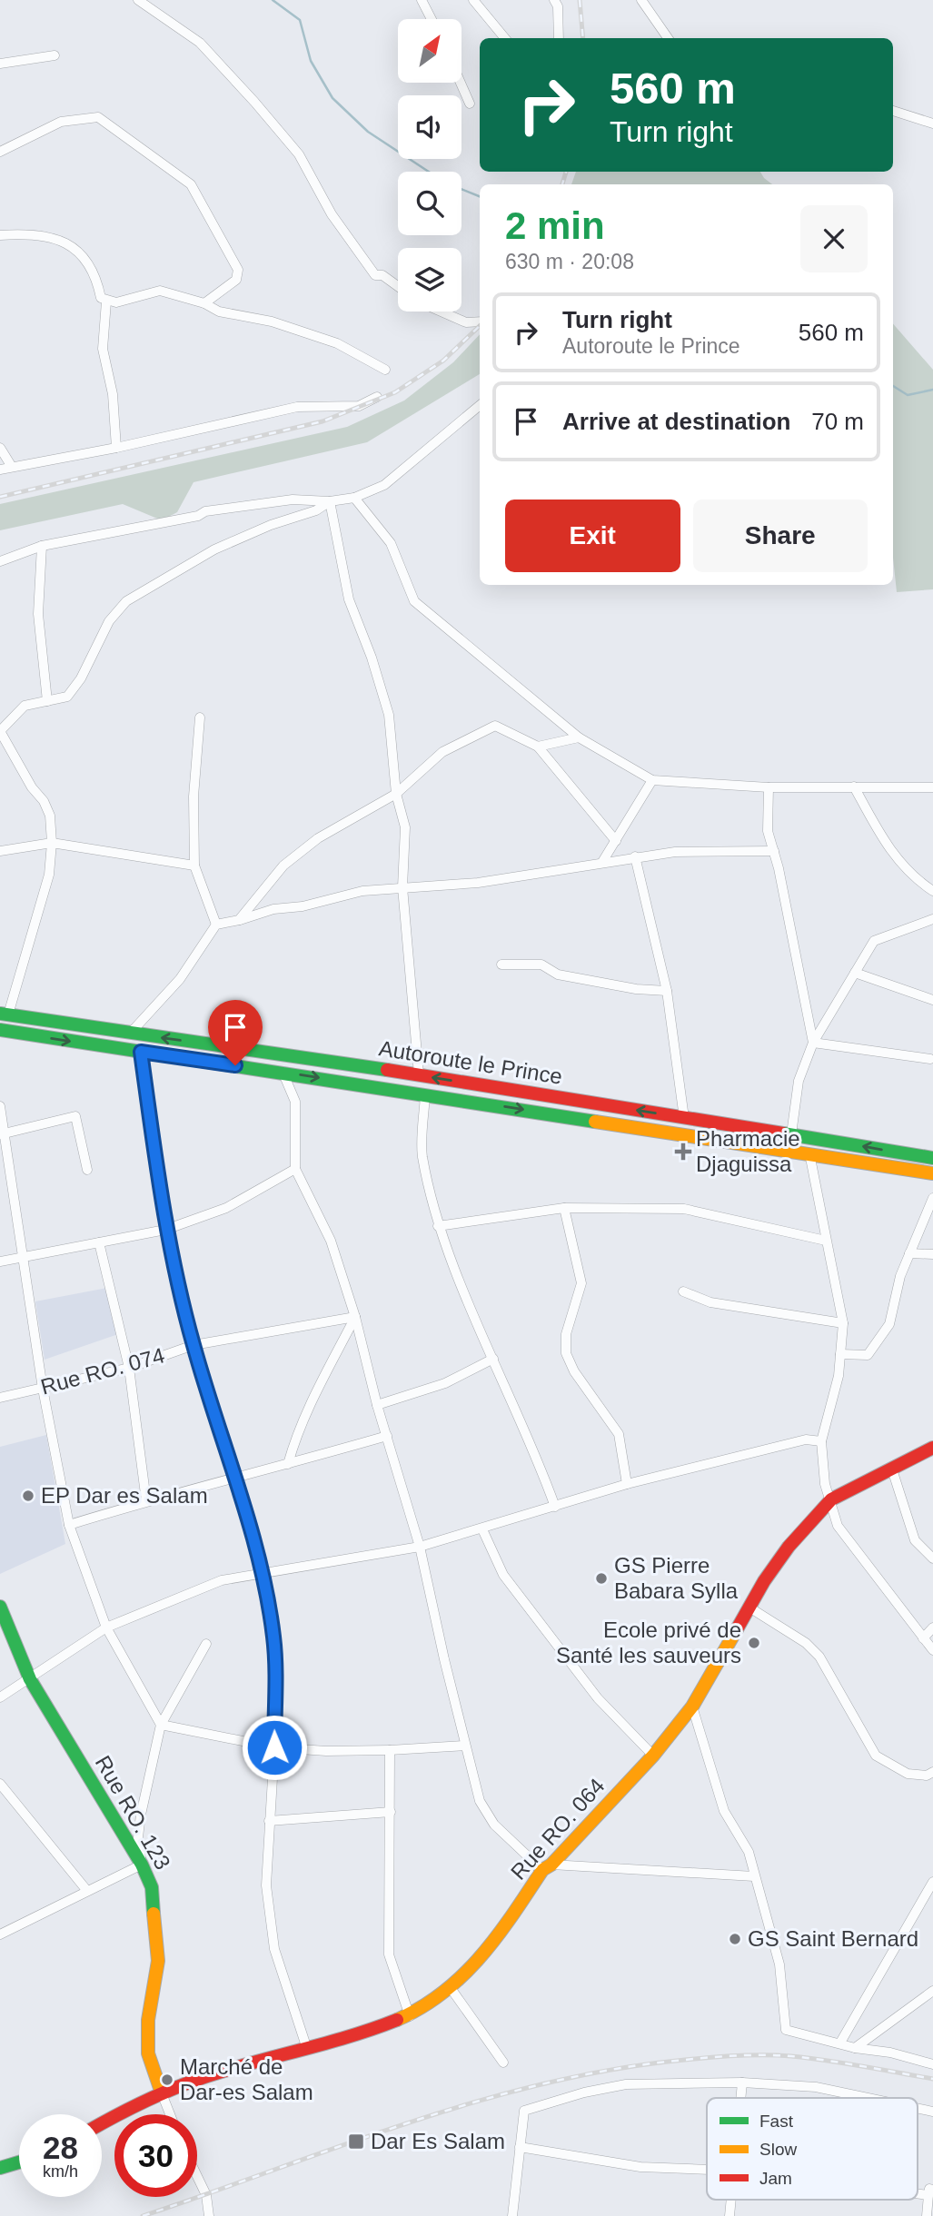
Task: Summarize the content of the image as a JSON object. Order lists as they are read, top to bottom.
{
  "streets": {
    "main road": ["Autoroute le Prince", "Rue RO. 123", "Rue RO. 064"],
    "street": ["Rue RO. 074"]
  },
  "crossings": [
    ["Rue RO. 123", "Rue RO. 064"]
  ],
  "places": {
    "health": ["Pharmacie Djaguissa"],
    "other": [
      "EP Dar es Salam",
      "GS Pierre Babara Sylla",
      "Ecole privé de Santé les sauveurs",
      "GS Saint Bernard",
      "Marché de Dar-es Salam"
    ],
    "transit": ["Dar Es Salam"]
  },
  "legend": ["Fast", "Slow", "Jam"],
  "north": "top right",
  "page": {
    "turn": ["560 m", "Turn right"],
    "heading": ["2 min", "630 m · 20:08"],
    "list": [
      {
        "name": "Turn right",
        "note": "Autoroute le Prince",
        "value": "560 m"
      },
      {
        "name": "Arrive at destination",
        "value": "70 m"
      }
    ],
    "buttons": ["Exit", "Share"],
    "speed": "28 km/h",
    "limit": "30"
  }
}
